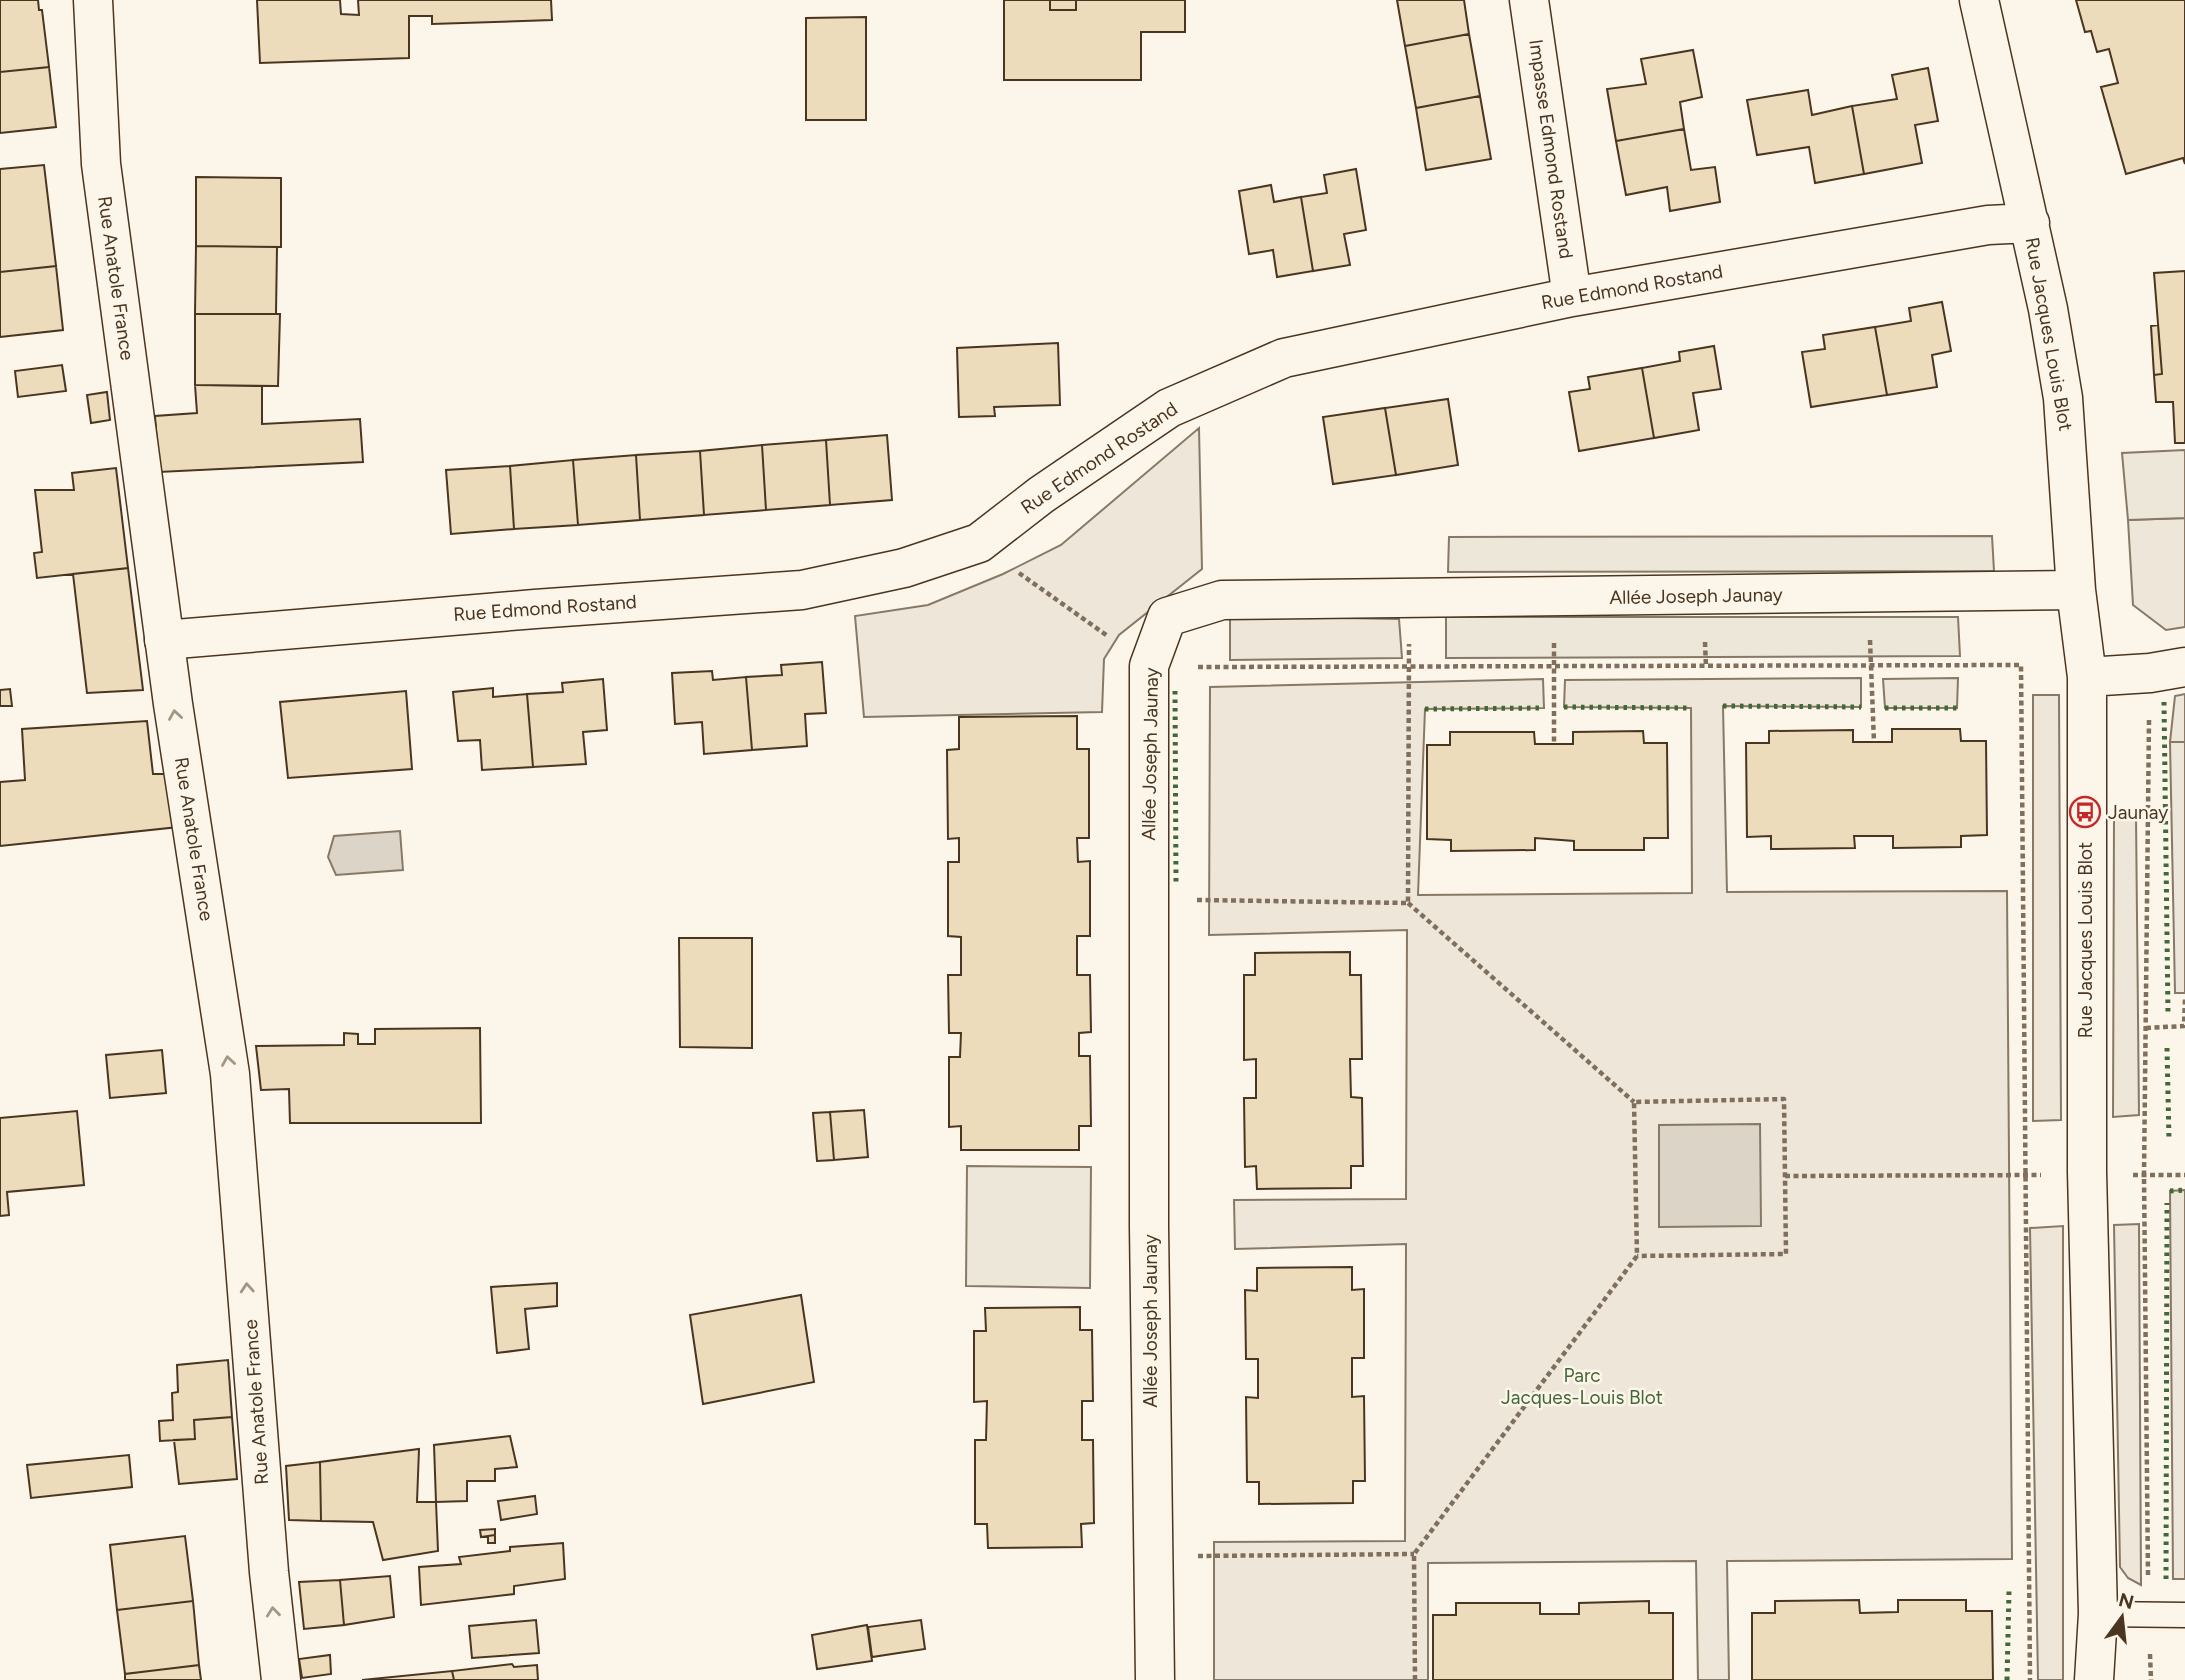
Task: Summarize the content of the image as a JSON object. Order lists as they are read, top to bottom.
{
  "streets": {
    "street": [
      "Impasse Edmond Rostand",
      "Rue Anatole France",
      "Rue Edmond Rostand",
      "Rue Jacques Louis Blot",
      "Allée Joseph Jaunay"
    ]
  },
  "crossings": [
    ["Impasse Edmond Rostand", "Rue Edmond Rostand"],
    ["Rue Anatole France", "Rue Edmond Rostand"],
    ["Rue Edmond Rostand", "Rue Jacques Louis Blot"],
    ["Rue Jacques Louis Blot", "Allée Joseph Jaunay"]
  ],
  "one_way": ["Rue Anatole France"],
  "parks": ["Parc Jacques-Louis Blot"],
  "places": {
    "bus stop": ["Jaunay"]
  },
  "north": "top"
}
